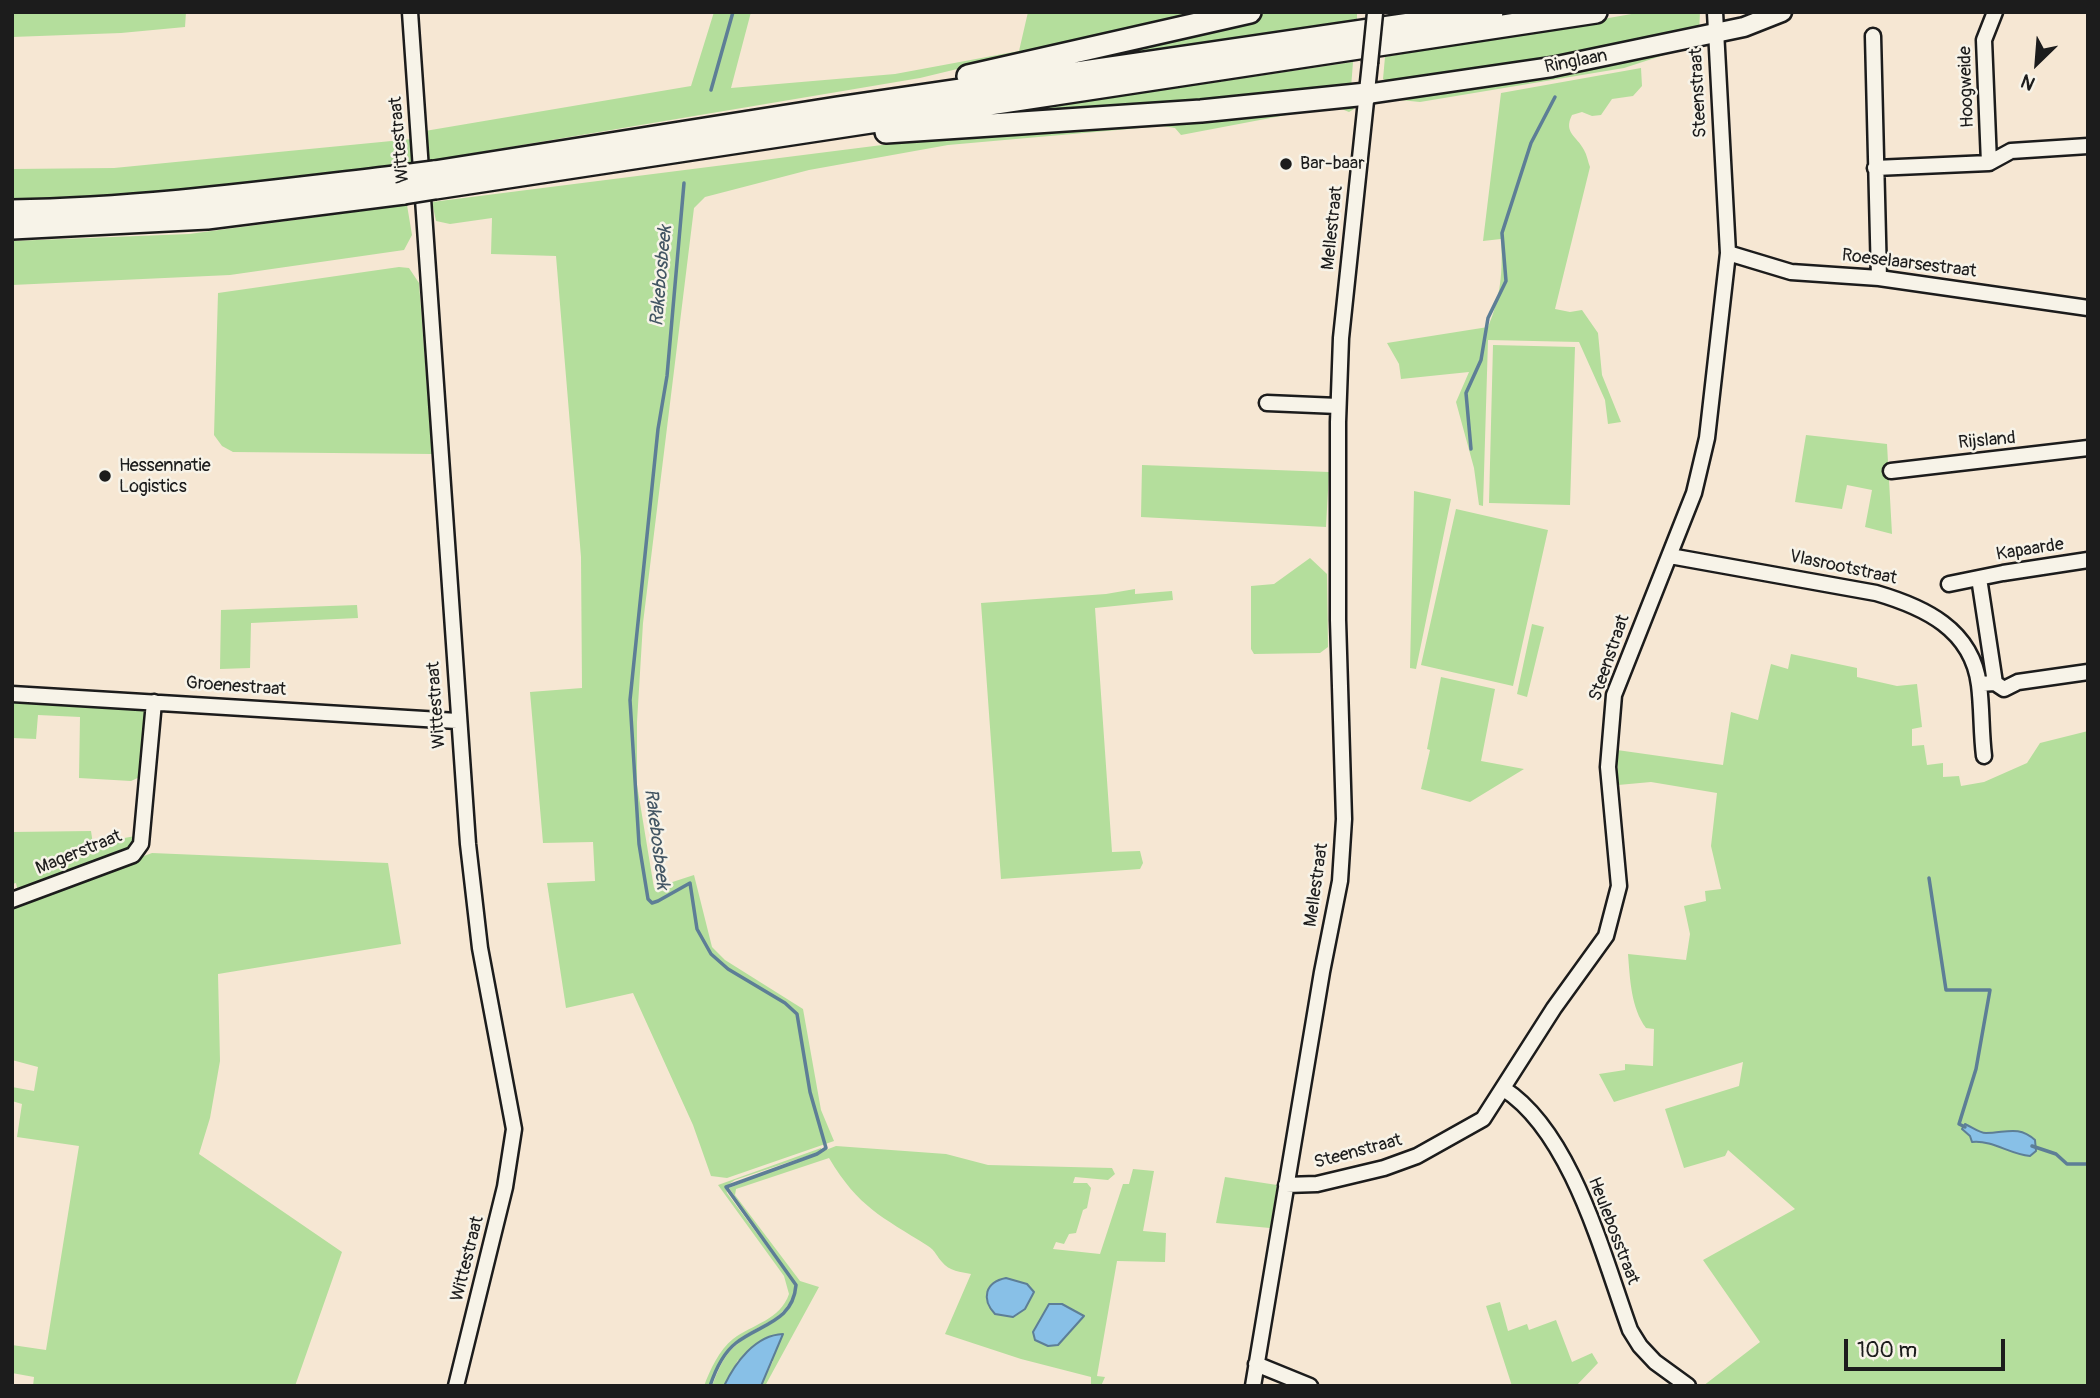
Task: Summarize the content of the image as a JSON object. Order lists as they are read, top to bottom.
{
  "streets": {
    "main road": ["Ringlaan"],
    "street": [
      "Hoogweide",
      "Steenstraat",
      "Wittestraat",
      "Mellestraat",
      "Roeselaarsestraat",
      "Rijsland",
      "Kapaarde",
      "Vlasrootstraat",
      "Groenestraat",
      "Magerstraat",
      "Heulebosstraat"
    ]
  },
  "crossings": [
    ["Ringlaan", "Steenstraat"],
    ["Ringlaan", "Mellestraat"],
    ["Steenstraat", "Mellestraat"],
    ["Steenstraat", "Roeselaarsestraat"],
    ["Steenstraat", "Vlasrootstraat"],
    ["Steenstraat", "Heulebosstraat"],
    ["Wittestraat", "Groenestraat"],
    ["Groenestraat", "Magerstraat"]
  ],
  "water": ["Rakebosbeek"],
  "places": ["Bar-baar", "Hessennatie Logistics"],
  "scale_bar": "100 m",
  "north": "bottom left"
}
